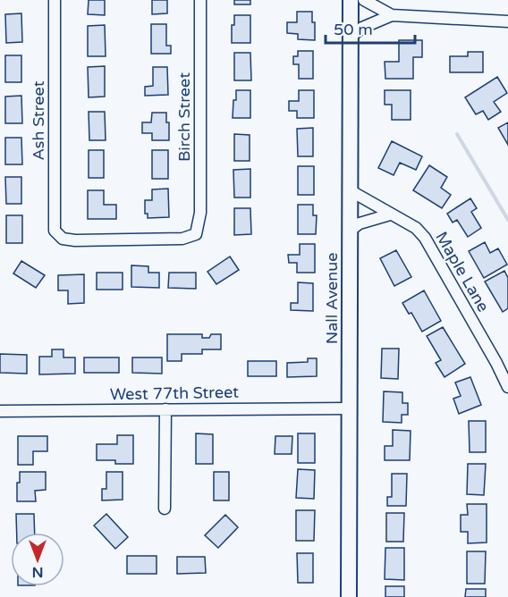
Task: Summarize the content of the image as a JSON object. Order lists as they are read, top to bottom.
{
  "streets": {
    "main road": ["Nall Avenue"],
    "street": [
      "Birch Street",
      "Ash Street",
      "Maple Lane",
      "West 77th Street"
    ]
  },
  "crossings": [
    ["Birch Street", "Ash Street"],
    ["Maple Lane", "Nall Avenue"],
    ["Nall Avenue", "West 77th Street"]
  ],
  "scale_bar": "50 m",
  "north": "bottom"
}
